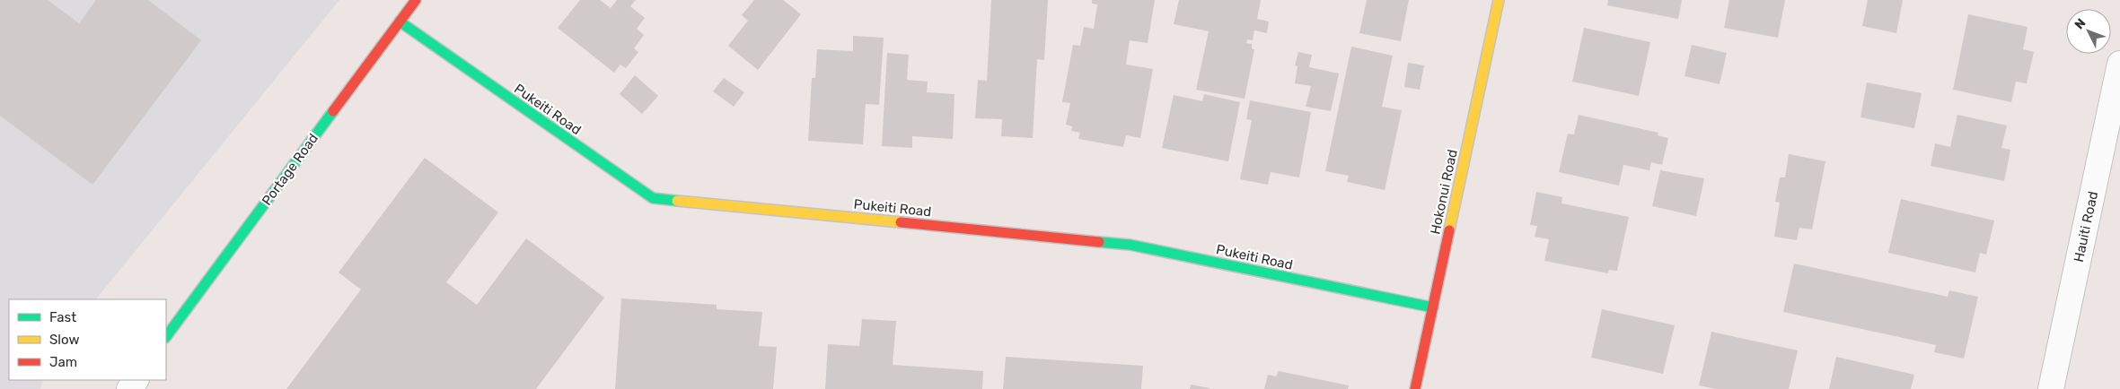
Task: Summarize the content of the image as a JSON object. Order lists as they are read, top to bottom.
{
  "streets": {
    "street": [
      "Pukeiti Road",
      "Portage Road",
      "Hokonui Road",
      "Hauiti Road"
    ]
  },
  "crossings": [
    ["Pukeiti Road", "Portage Road"],
    ["Pukeiti Road", "Hokonui Road"]
  ],
  "legend": ["Fast", "Slow", "Jam"],
  "north": "top left"
}
